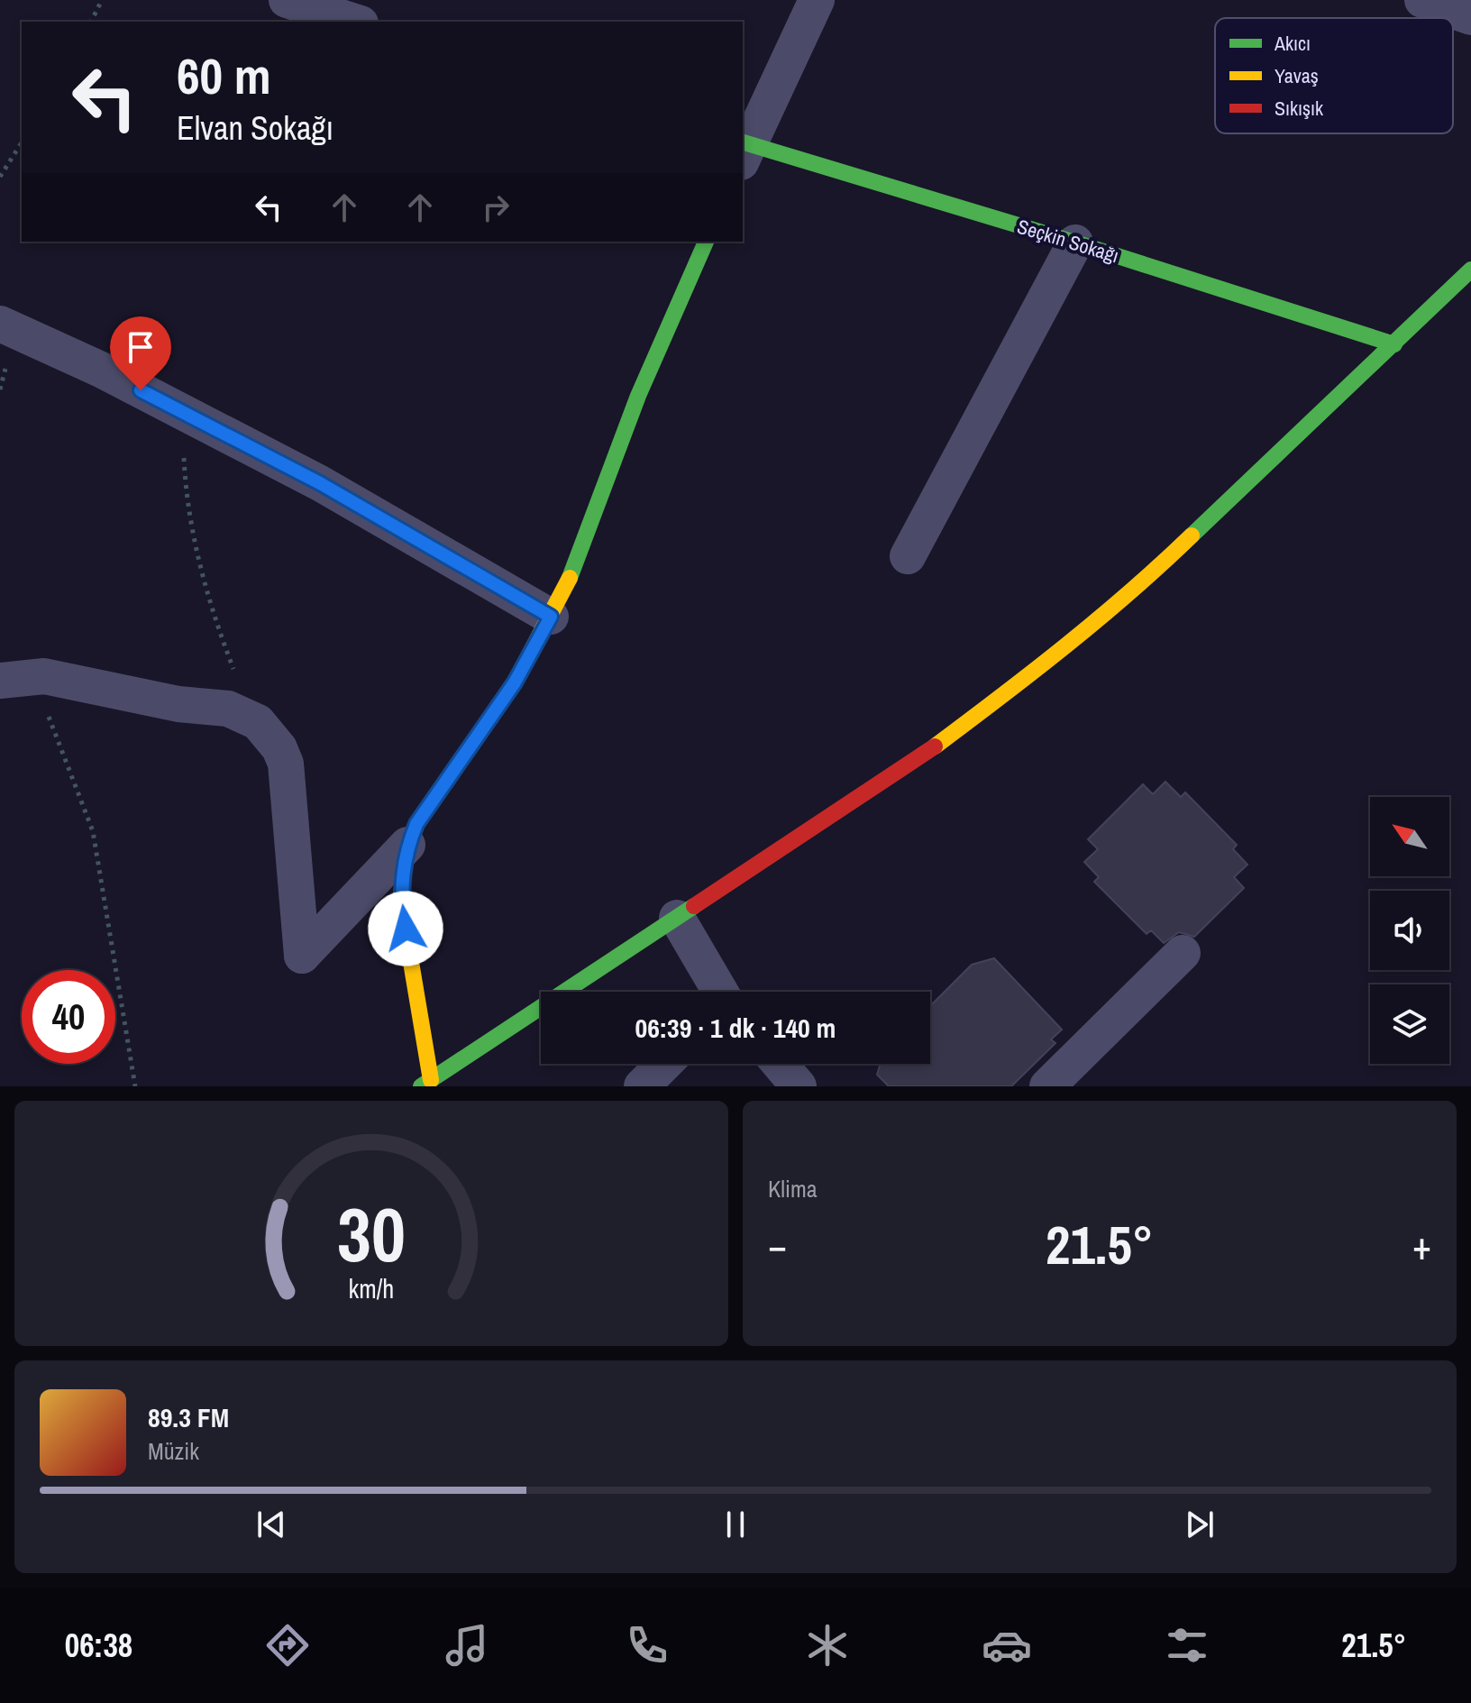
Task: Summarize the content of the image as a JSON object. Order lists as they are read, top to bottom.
{
  "streets": {
    "street": ["Seçkin Sokağı"]
  },
  "legend": ["Akıcı", "Yavaş", "Sıkışık"],
  "north": "top left",
  "page": {
    "turn": ["60 m", "Elvan Sokağı"],
    "limit": "40",
    "trip": "06:39 · 1 dk · 140 m",
    "tile": "Klima",
    "heat": ["−", "21.5°", "+"],
    "song": ["89.3 FM", "Müzik"],
    "tabs": ["06:38", "21.5°"],
    "gauge": ["30", "km/h"]
  }
}
